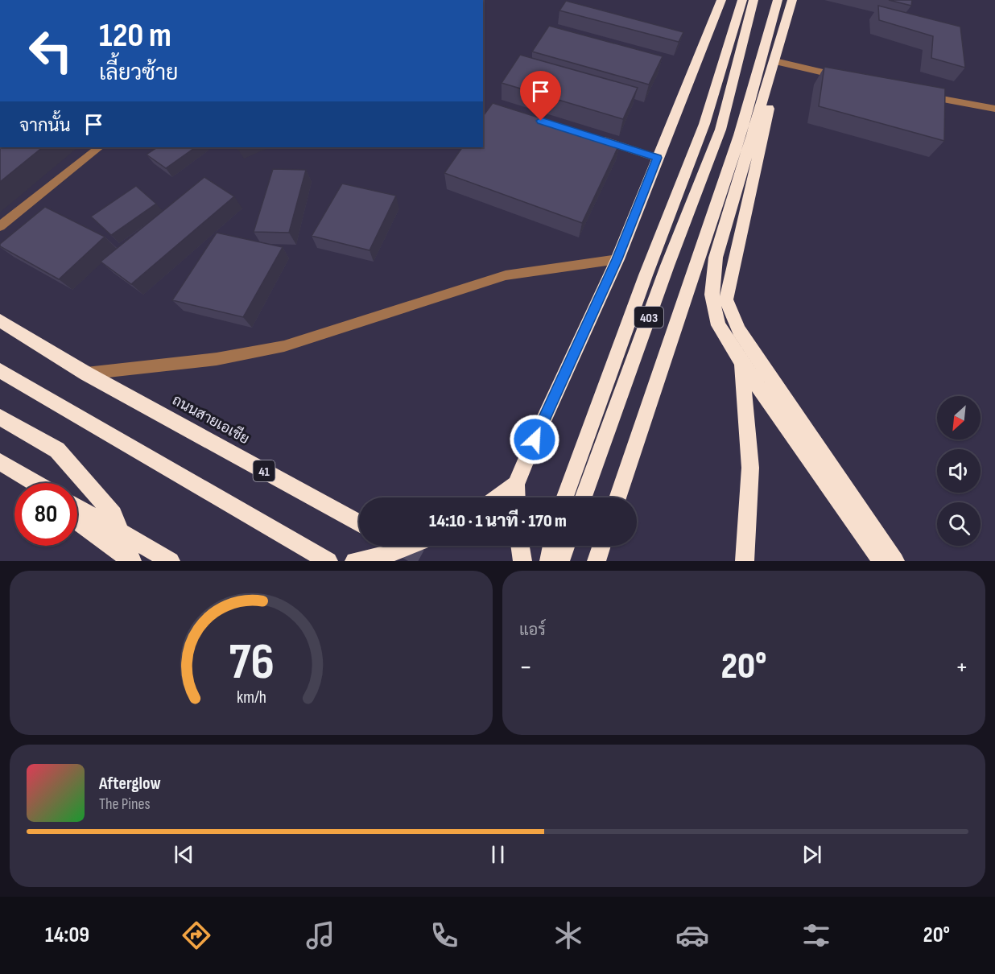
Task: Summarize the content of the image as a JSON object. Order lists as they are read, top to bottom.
{
  "streets": {
    "highway": ["403", "ถนนสายเอเชีย", "41"]
  },
  "north": "bottom left",
  "page": {
    "turn": ["120 m", "เลี้ยวซ้าย"],
    "then": "จากนั้น",
    "limit": "80",
    "trip": "14:10 · 1 นาที · 170 m",
    "tile": "แอร์",
    "heat": ["−", "20°", "+"],
    "song": ["Afterglow", "The Pines"],
    "tabs": ["14:09", "20°"],
    "gauge": ["76", "km/h"]
  }
}
